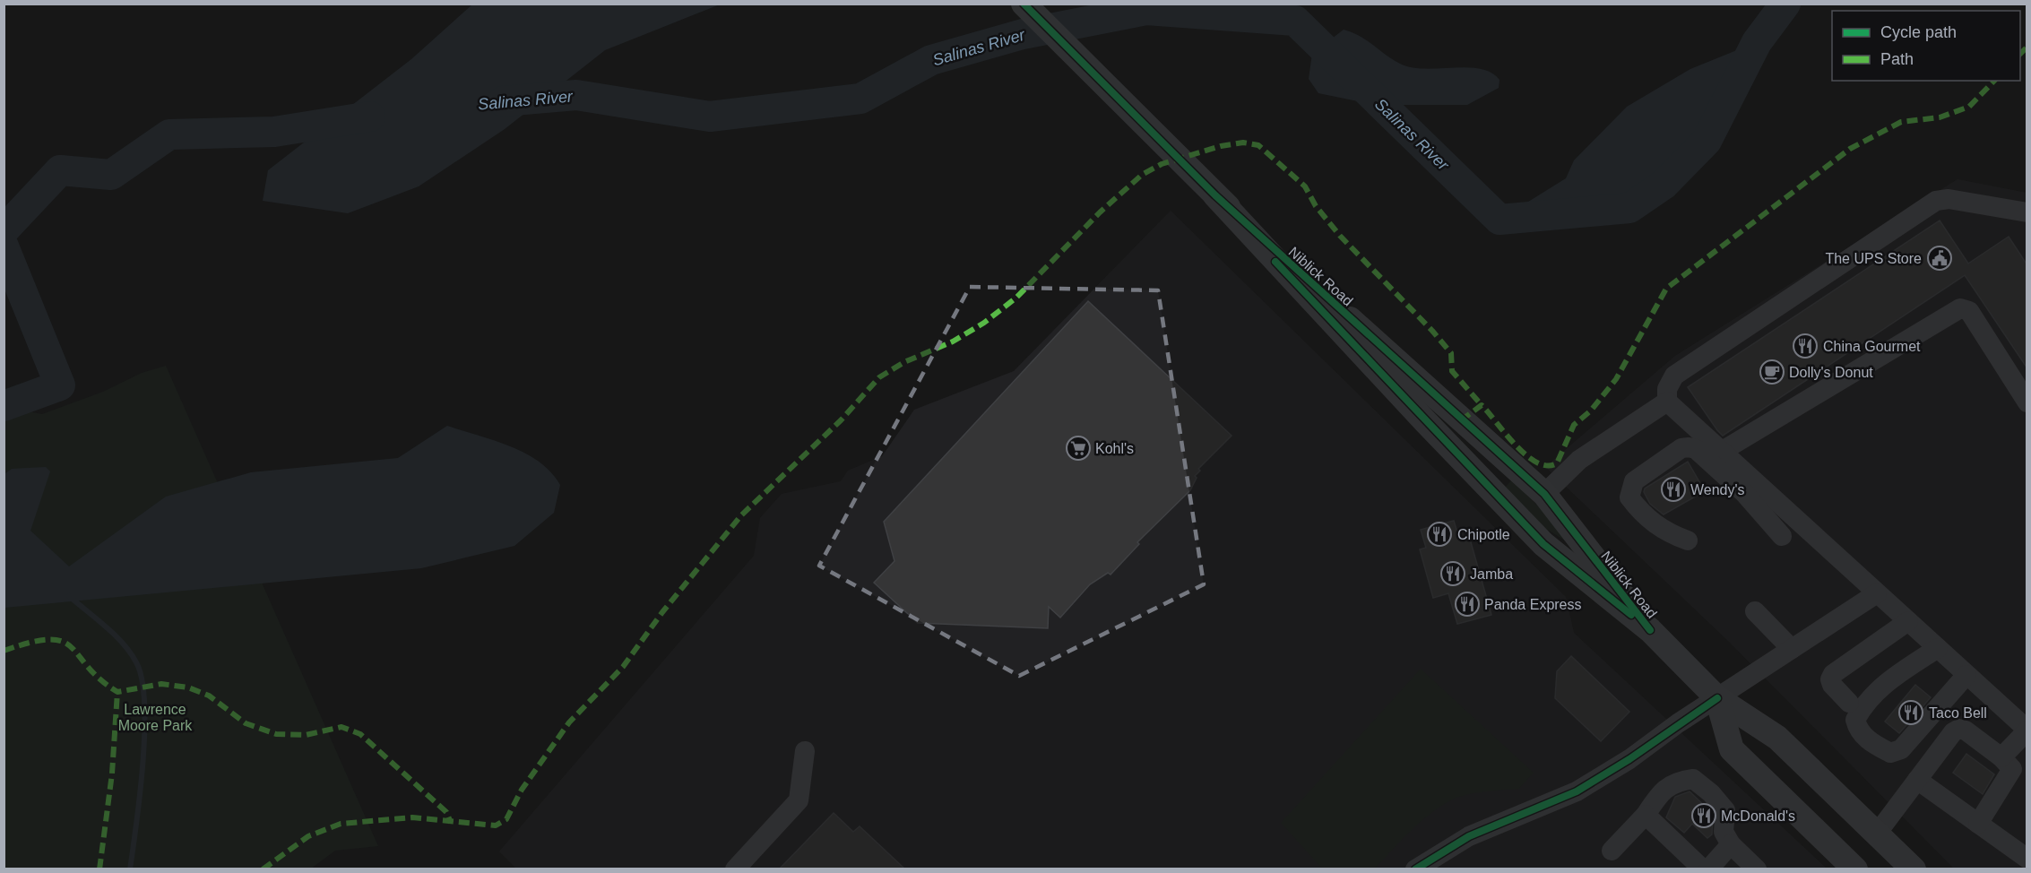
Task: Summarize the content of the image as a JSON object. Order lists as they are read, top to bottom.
{
  "streets": {
    "main road": ["Niblick Road"]
  },
  "water": ["Salinas River"],
  "parks": ["Lawrence Moore Park"],
  "places": {
    "public building": ["The UPS Store"],
    "restaurant": [
      "China Gourmet",
      "Wendy's",
      "Chipotle",
      "Jamba",
      "Panda Express",
      "Taco Bell",
      "McDonald's"
    ],
    "cafe": ["Dolly's Donut"],
    "supermarket": ["Kohl's"]
  },
  "legend": ["Cycle path", "Path"]
}
